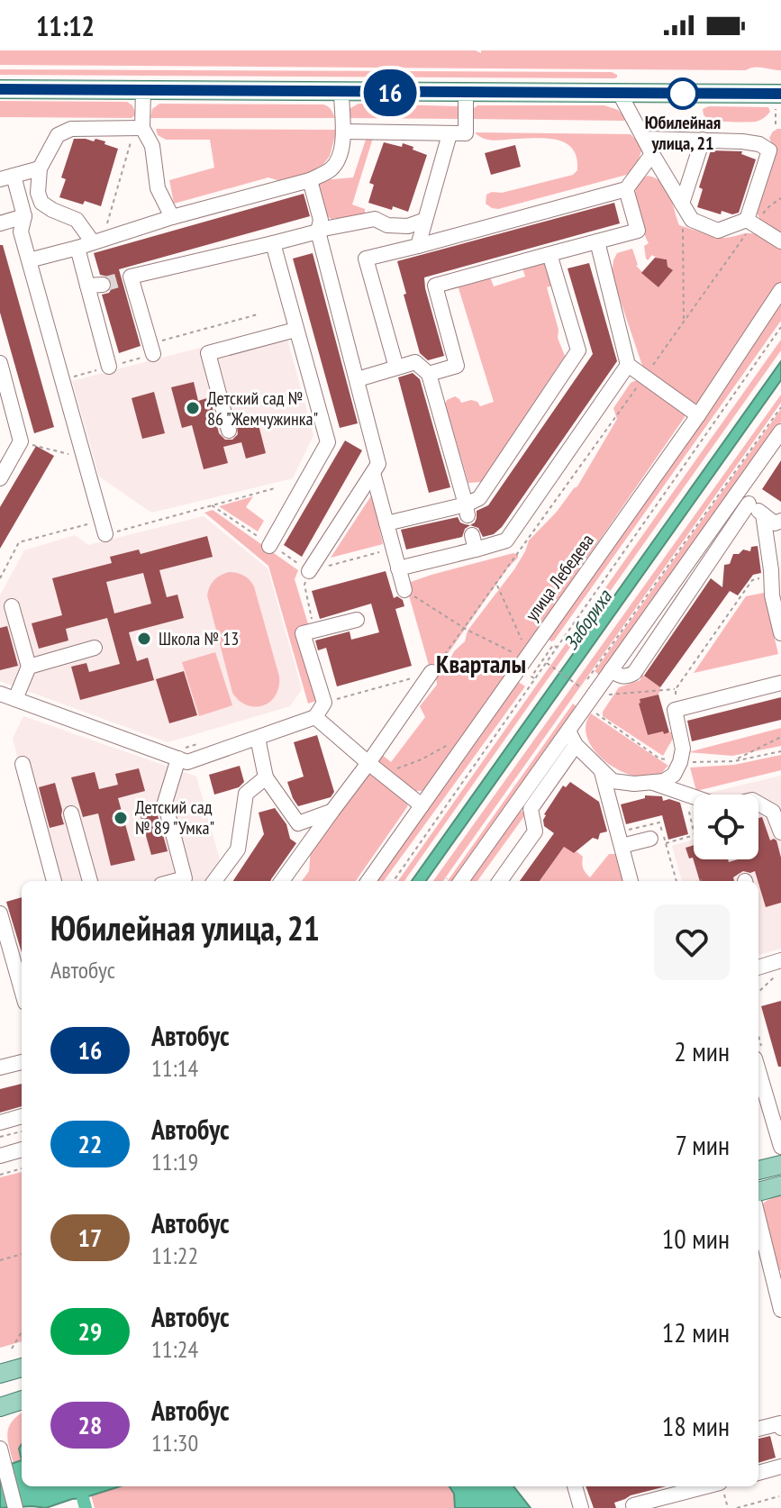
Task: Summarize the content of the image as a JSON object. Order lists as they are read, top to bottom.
{
  "streets": {
    "street": ["улица Лебедева"]
  },
  "districts": ["Кварталы"],
  "water": ["Забориха"],
  "places": [
    "Юбилейная улица, 21",
    "Детский сад № 86 \"Жемчужинка\"",
    "Школа № 13",
    "Детский сад № 89 \"Умка\""
  ],
  "lines": ["bus line 16"],
  "page": {
    "status": "11:12",
    "on_map": "16",
    "heading": ["Юбилейная улица, 21", "Автобус"],
    "list": [
      {
        "mark": "16",
        "name": "Автобус",
        "note": "11:14",
        "value": "2 мин"
      },
      {
        "mark": "22",
        "name": "Автобус",
        "note": "11:19",
        "value": "7 мин"
      },
      {
        "mark": "17",
        "name": "Автобус",
        "note": "11:22",
        "value": "10 мин"
      },
      {
        "mark": "29",
        "name": "Автобус",
        "note": "11:24",
        "value": "12 мин"
      },
      {
        "mark": "28",
        "name": "Автобус",
        "note": "11:30",
        "value": "18 мин"
      }
    ]
  }
}
